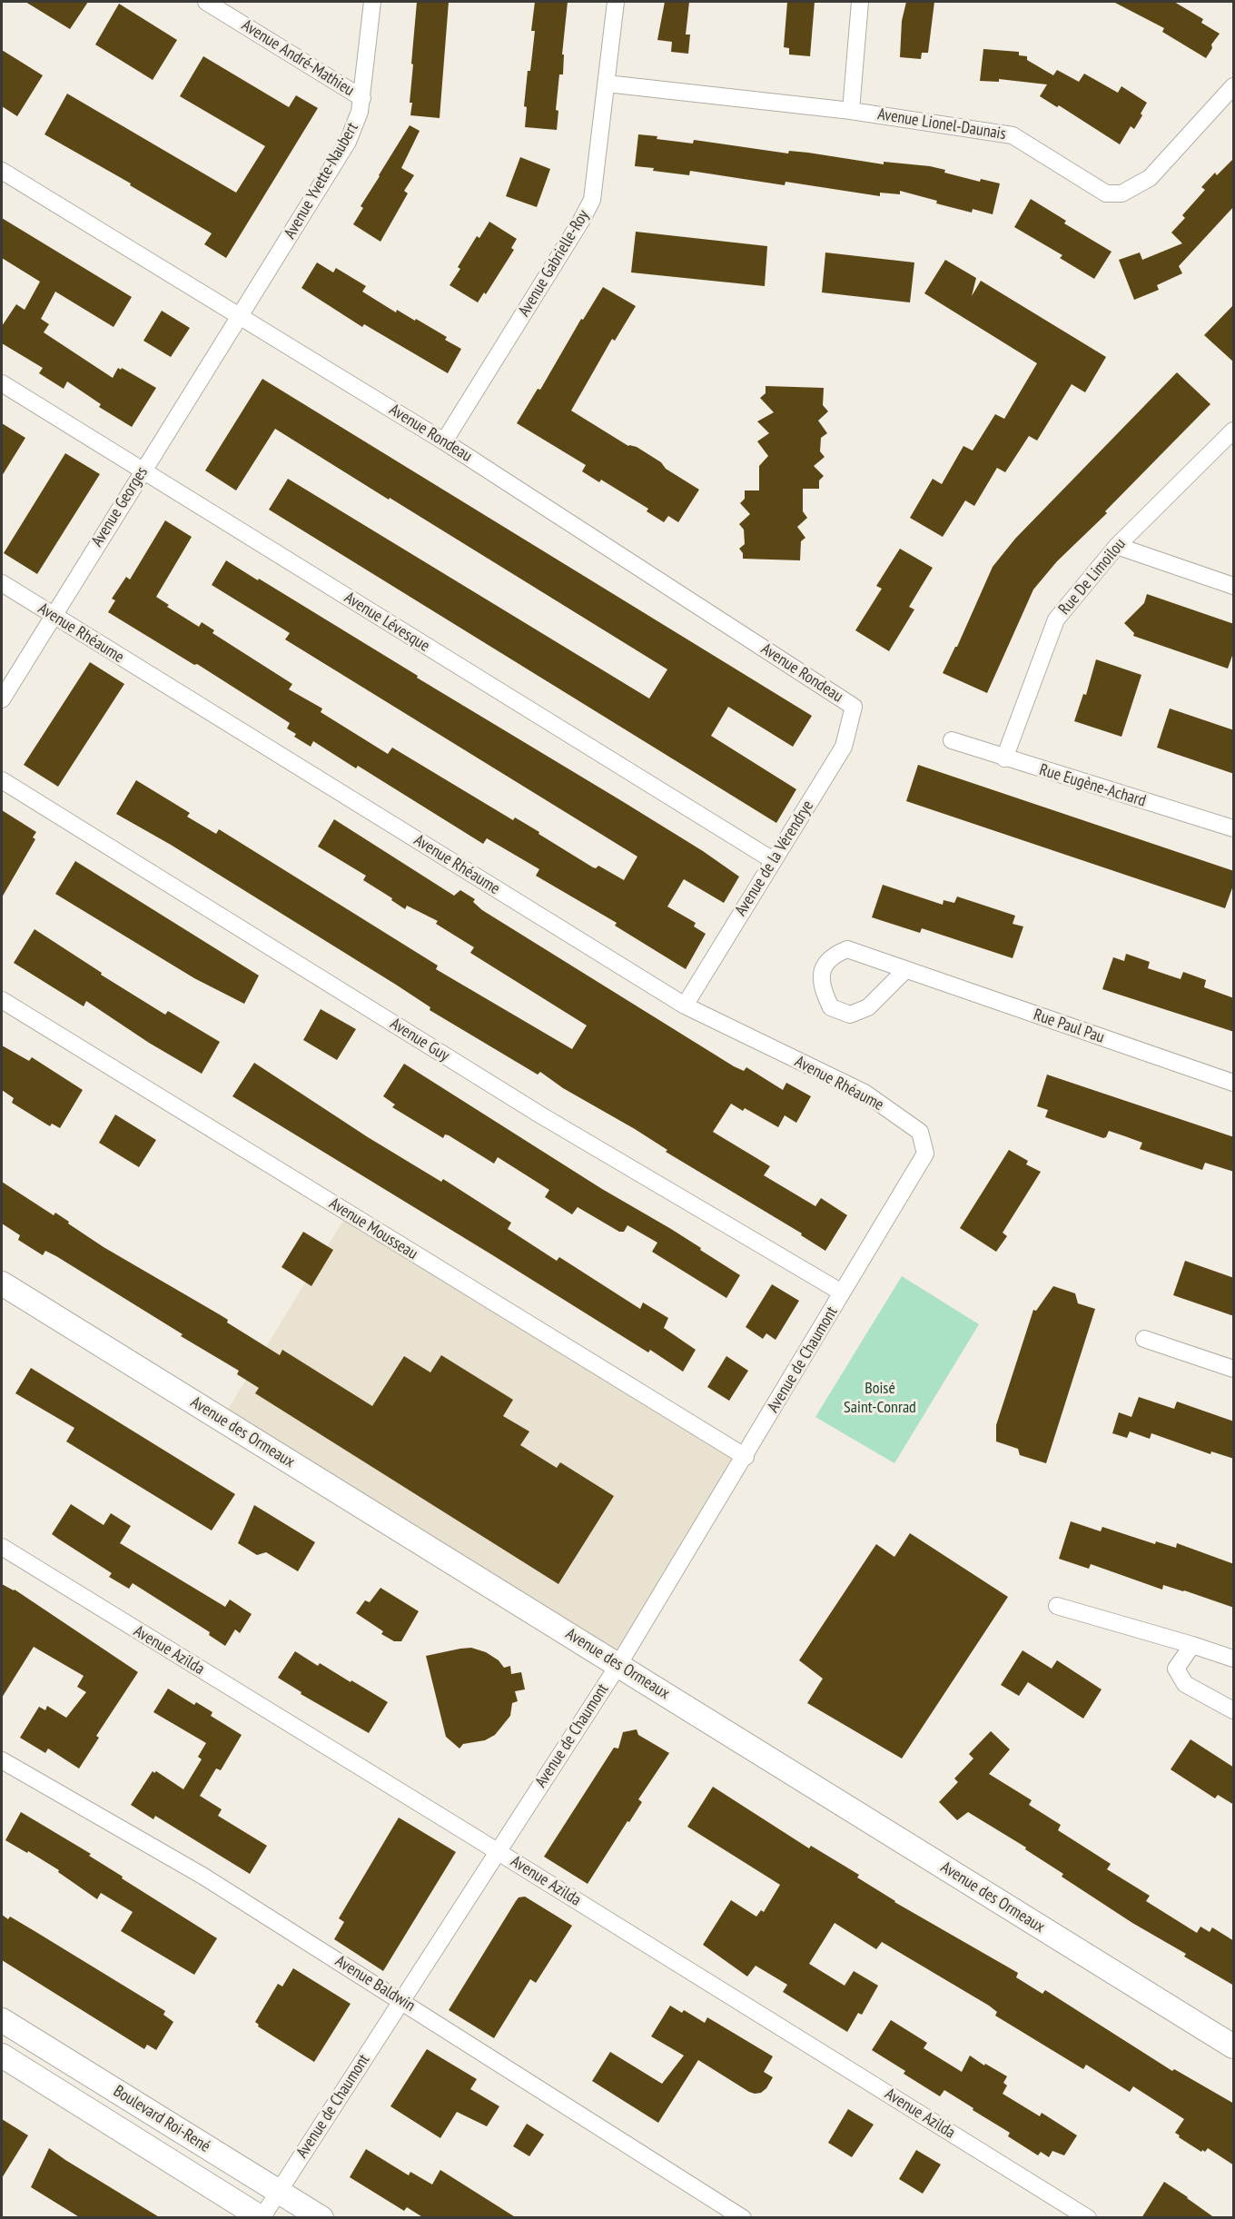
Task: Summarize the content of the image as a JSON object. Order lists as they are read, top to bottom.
{
  "streets": {
    "street": [
      "Avenue André-Mathieu",
      "Avenue Lionel-Daunais",
      "Avenue Yvette-Naubert",
      "Avenue Gabrielle-Roy",
      "Avenue Rondeau",
      "Avenue Georges",
      "Rue De Limoilou",
      "Avenue Lévesque",
      "Avenue Rhéaume",
      "Rue Eugène-Achard",
      "Avenue de la Vérendrye",
      "Rue Paul Pau",
      "Avenue Guy",
      "Avenue Mousseau",
      "Avenue de Chaumont",
      "Avenue des Ormeaux",
      "Avenue Azilda",
      "Avenue Baldwin",
      "Boulevard Roi-René"
    ]
  },
  "crossings": [
    ["Avenue André-Mathieu", "Avenue Yvette-Naubert"],
    ["Avenue Lionel-Daunais", "Avenue Gabrielle-Roy"],
    ["Avenue Yvette-Naubert", "Avenue Rondeau"],
    ["Avenue Yvette-Naubert", "Avenue Georges"],
    ["Avenue Gabrielle-Roy", "Avenue Rondeau"],
    ["Avenue Rondeau", "Avenue Georges"],
    ["Avenue Rondeau", "Avenue de la Vérendrye"],
    ["Avenue Georges", "Avenue Lévesque"],
    ["Avenue Georges", "Avenue Rhéaume"],
    ["Rue De Limoilou", "Rue Eugène-Achard"],
    ["Avenue Lévesque", "Avenue de la Vérendrye"],
    ["Avenue Rhéaume", "Avenue de la Vérendrye"],
    ["Avenue Rhéaume", "Avenue de Chaumont"],
    ["Avenue Guy", "Avenue de Chaumont"],
    ["Avenue Mousseau", "Avenue de Chaumont"],
    ["Avenue de Chaumont", "Avenue des Ormeaux"],
    ["Avenue de Chaumont", "Avenue Azilda"],
    ["Avenue de Chaumont", "Avenue Baldwin"],
    ["Avenue de Chaumont", "Boulevard Roi-René"]
  ],
  "parks": ["Boisé Saint-Conrad"]
}
